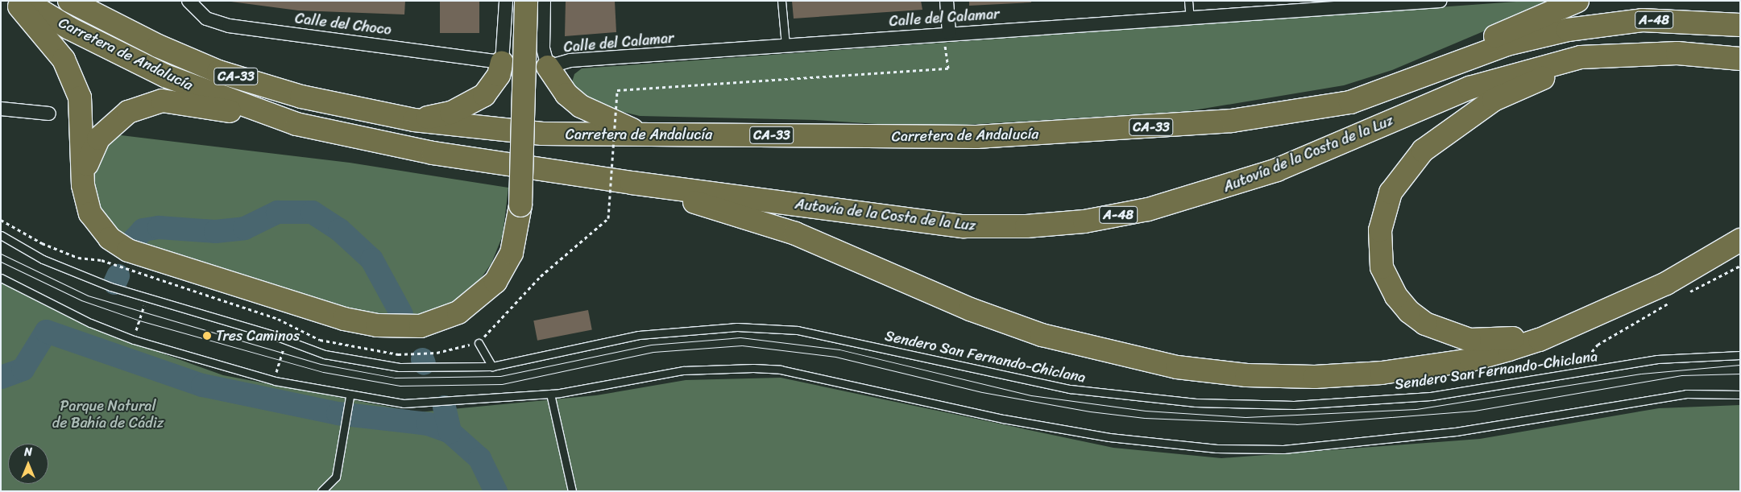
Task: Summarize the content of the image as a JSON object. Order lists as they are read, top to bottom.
{
  "streets": {
    "highway": [
      "A-48",
      "Carretera de Andalucía",
      "CA-33",
      "Autovía de la Costa de la Luz"
    ],
    "street": ["Calle del Calamar", "Calle del Choco"],
    "lane": ["Sendero San Fernando-Chiclana"]
  },
  "crossings": [
    ["Carretera de Andalucía", "Autovía de la Costa de la Luz"]
  ],
  "parks": ["Parque Natural de Bahía de Cádiz"],
  "places": ["Tres Caminos"],
  "north": "top"
}
